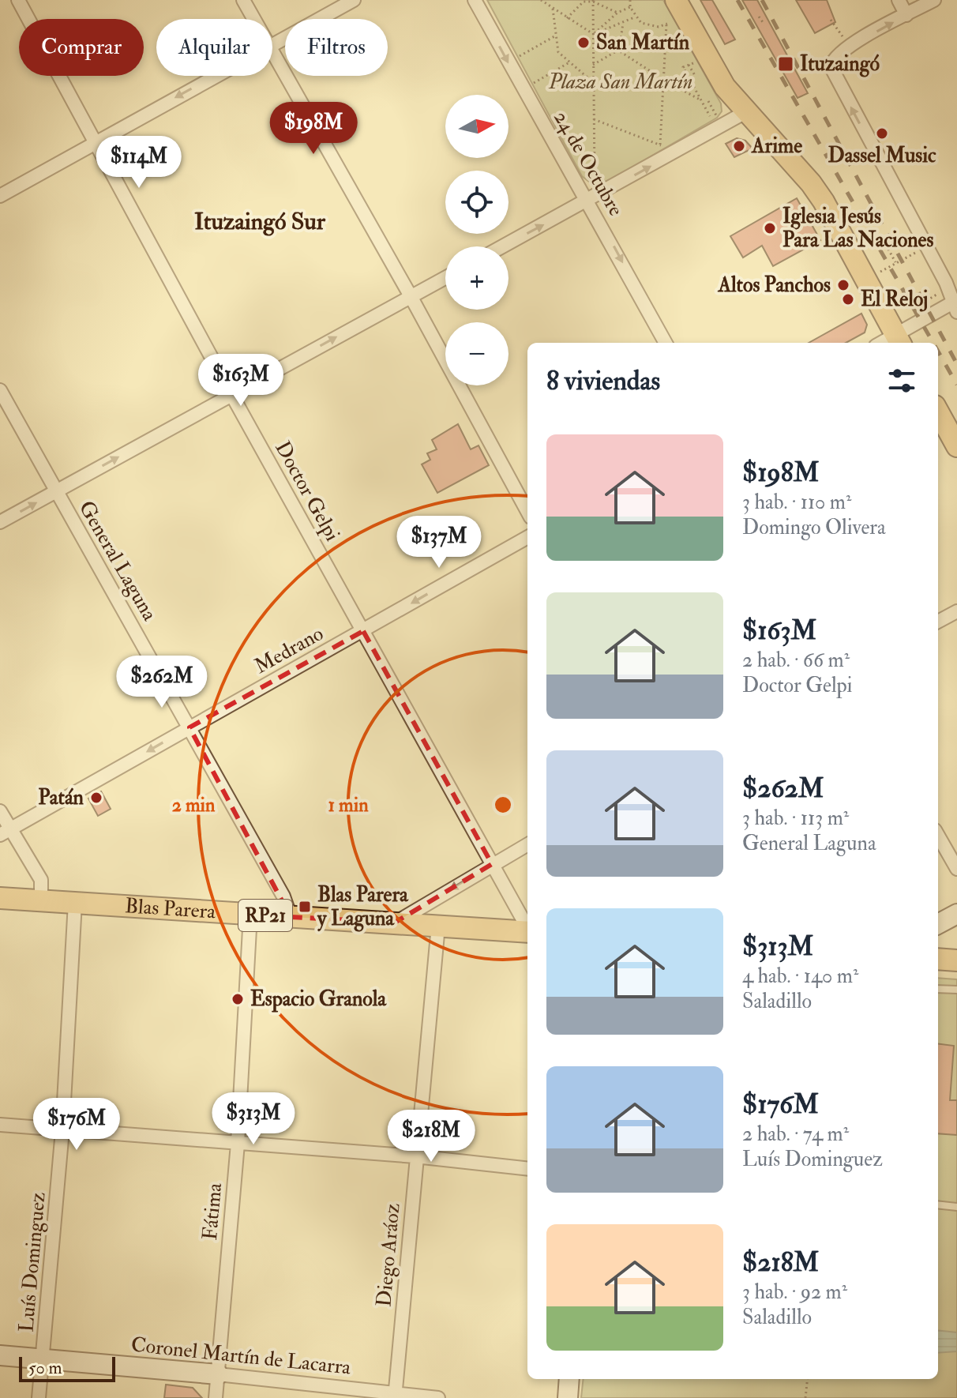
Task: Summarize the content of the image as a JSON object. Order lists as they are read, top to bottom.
{
  "streets": {
    "main road": ["Blas Parera", "RP21"],
    "street": [
      "24 de Octubre",
      "Doctor Gelpi",
      "General Laguna",
      "Medrano",
      "Fátima",
      "Diego Aráoz",
      "Luís Dominguez",
      "Coronel Martín de Lacarra"
    ]
  },
  "crossings": [
    ["Doctor Gelpi", "Medrano"],
    ["General Laguna", "Medrano"],
    ["General Laguna", "Blas Parera"],
    ["Blas Parera", "Fátima"],
    ["Blas Parera", "Diego Aráoz"],
    ["Blas Parera", "Luís Dominguez"],
    ["Fátima", "Coronel Martín de Lacarra"],
    ["Diego Aráoz", "Coronel Martín de Lacarra"],
    ["Luís Dominguez", "Coronel Martín de Lacarra"]
  ],
  "one_way": ["24 de Octubre", "Medrano"],
  "districts": ["Ituzaingó Sur"],
  "parks": ["Plaza San Martín"],
  "places": {
    "other": [
      "San Martín",
      "Dassel Music",
      "Arime",
      "Iglesia Jesús Para Las Naciones",
      "Altos Panchos",
      "El Reloj",
      "Patán",
      "Espacio Granola"
    ],
    "transit": ["Ituzaingó", "Blas Parera y Laguna"]
  },
  "scale_bar": "50 m",
  "north": "right",
  "page": {
    "chip": ["Comprar", "Alquilar", "Filtros"],
    "map_buttons": ["+", "−"],
    "price": [
      "$198M",
      "$114M",
      "$163M",
      "$137M",
      "$262M",
      "$313M",
      "$176M",
      "$218M"
    ],
    "heading": "8 viviendas",
    "list": [
      {
        "name": "$198M",
        "note": "3 hab. · 110 m² · Domingo Olivera"
      },
      {
        "name": "$163M",
        "note": "2 hab. · 66 m² · Doctor Gelpi"
      },
      {
        "name": "$262M",
        "note": "3 hab. · 113 m² · General Laguna"
      },
      {
        "name": "$313M",
        "note": "4 hab. · 140 m² · Saladillo"
      },
      {
        "name": "$176M",
        "note": "2 hab. · 74 m² · Luís Dominguez"
      },
      {
        "name": "$218M",
        "note": "3 hab. · 92 m² · Saladillo"
      }
    ],
    "scale": "50 m"
  },
  "rings": ["2 min", "1 min"]
}
